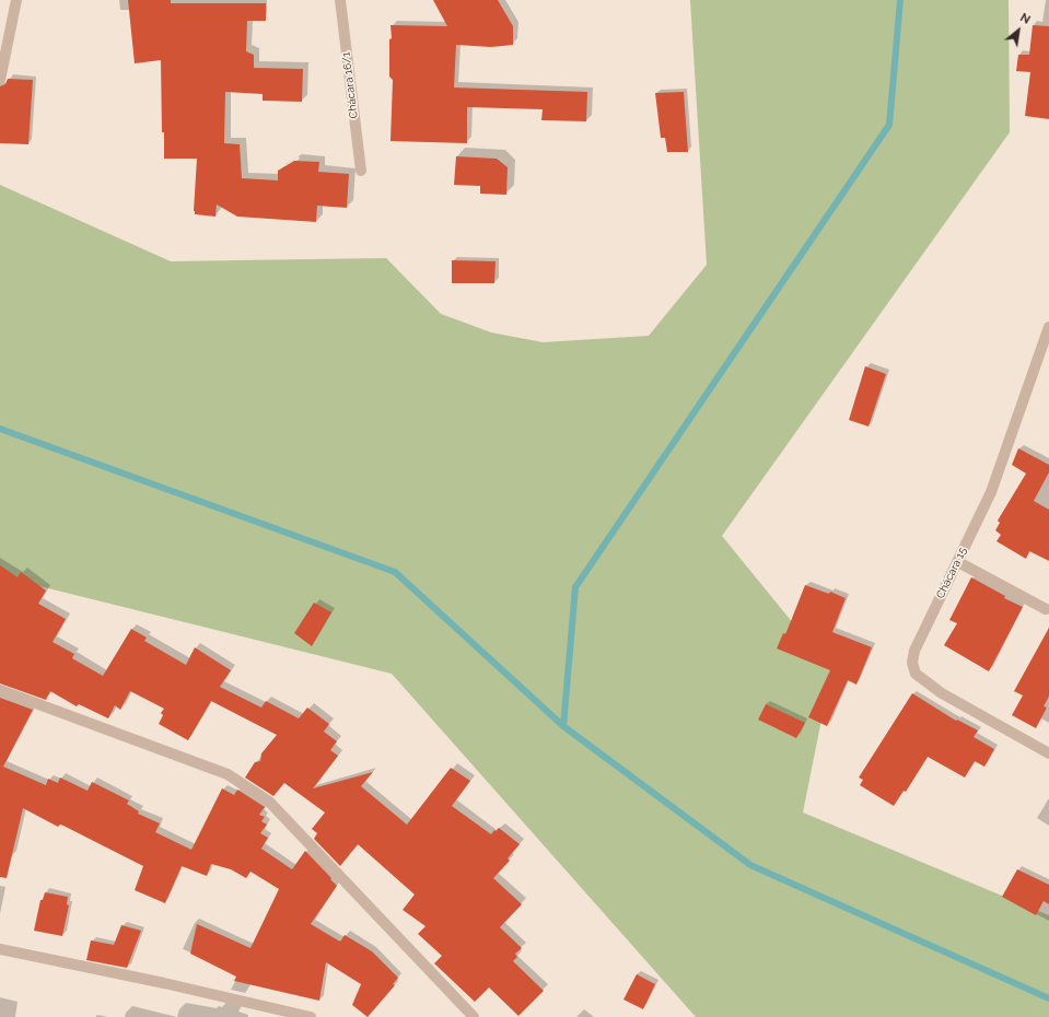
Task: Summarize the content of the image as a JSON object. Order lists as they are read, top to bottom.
{
  "streets": {
    "street": ["Chácara 16/1", "Chácara 15"]
  },
  "north": "top right"
}
